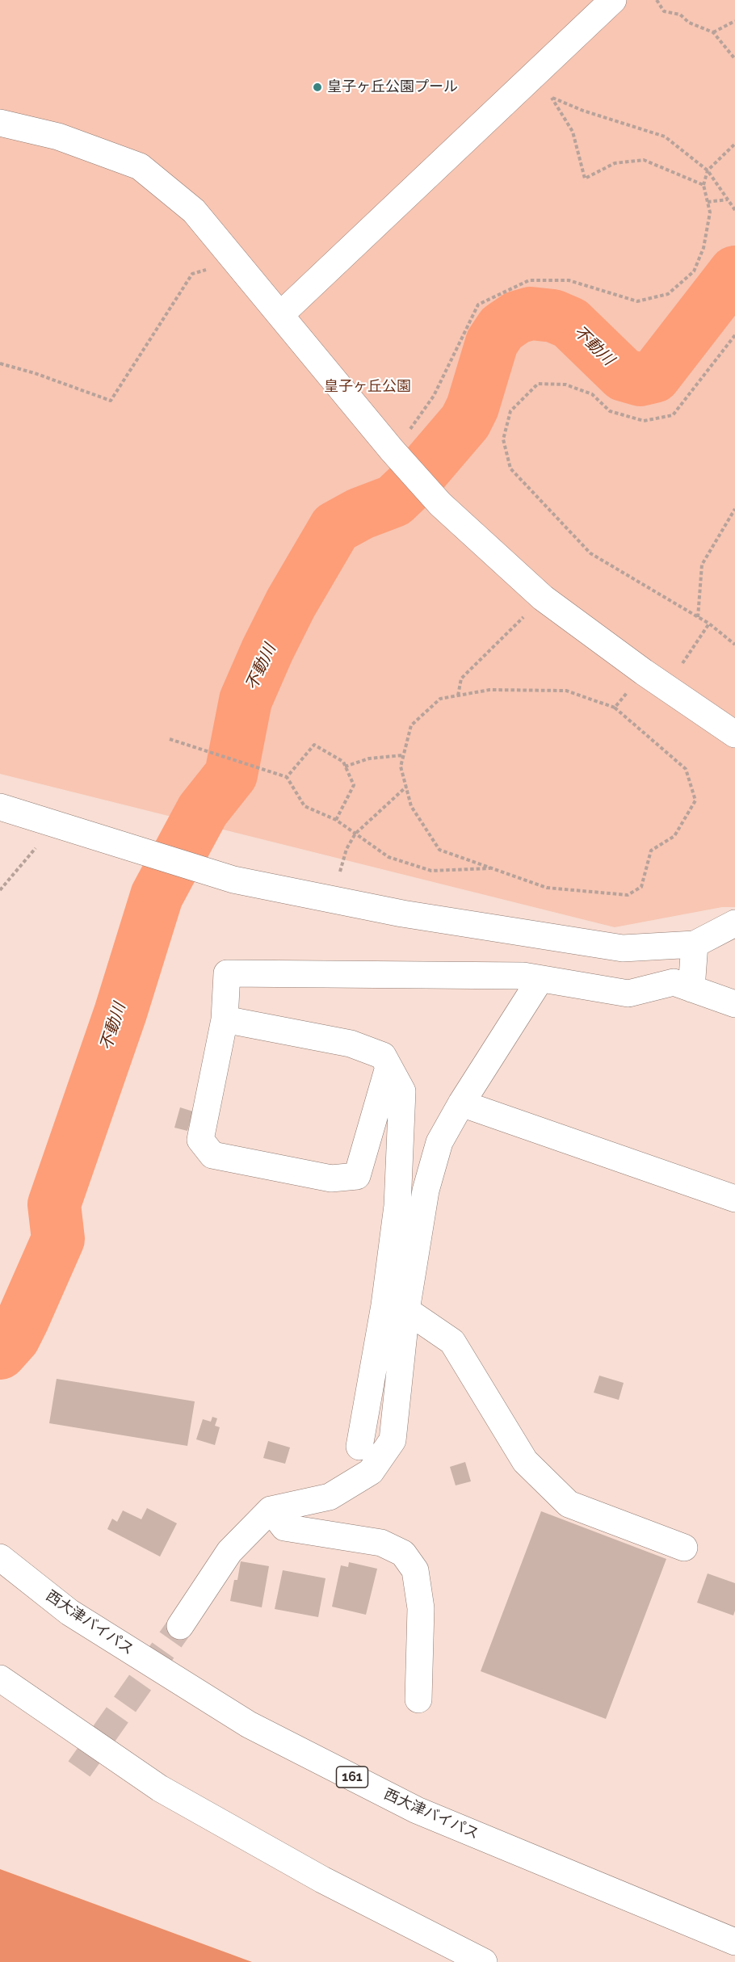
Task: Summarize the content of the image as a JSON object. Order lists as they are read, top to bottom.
{
  "streets": {
    "main road": ["西大津バイパス", "161"]
  },
  "water": ["不動川"],
  "parks": ["皇子ヶ丘公園"],
  "places": ["皇子ヶ丘公園プール"]
}
